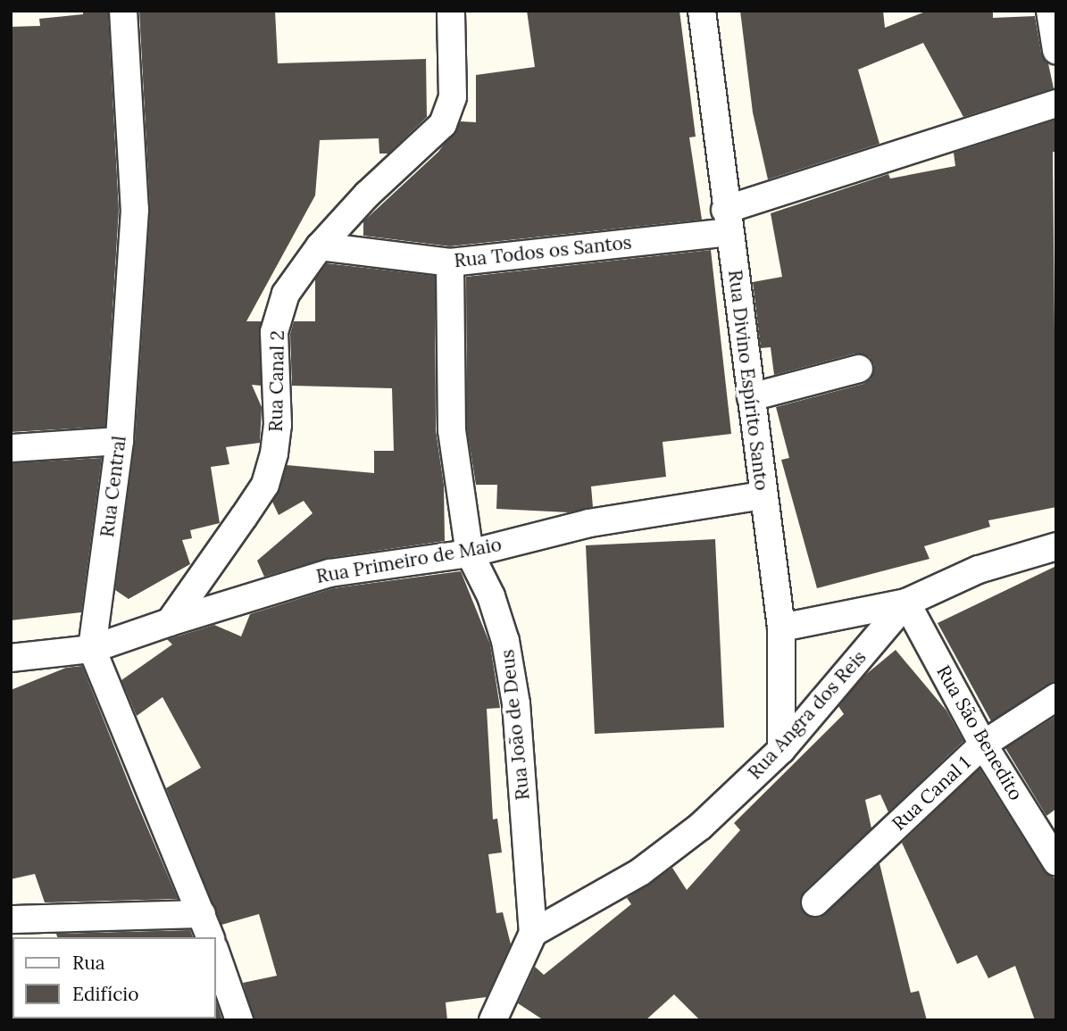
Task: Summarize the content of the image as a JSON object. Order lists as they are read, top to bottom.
{
  "streets": {
    "street": [
      "Rua Todos os Santos",
      "Rua Divino Espírito Santo",
      "Rua Canal 2",
      "Rua Central",
      "Rua Primeiro de Maio",
      "Rua Angra dos Reis",
      "Rua João de Deus",
      "Rua São Benedito",
      "Rua Canal 1"
    ]
  },
  "crossings": [
    ["Rua Todos os Santos", "Rua Divino Espírito Santo"],
    ["Rua Todos os Santos", "Rua Canal 2"],
    ["Rua Todos os Santos", "Rua João de Deus"],
    ["Rua Divino Espírito Santo", "Rua Primeiro de Maio"],
    ["Rua Divino Espírito Santo", "Rua Angra dos Reis"],
    ["Rua Canal 2", "Rua Primeiro de Maio"],
    ["Rua Primeiro de Maio", "Rua João de Deus"],
    ["Rua Angra dos Reis", "Rua João de Deus"],
    ["Rua Angra dos Reis", "Rua São Benedito"],
    ["Rua São Benedito", "Rua Canal 1"]
  ],
  "legend": ["Rua", "Edifício"]
}
